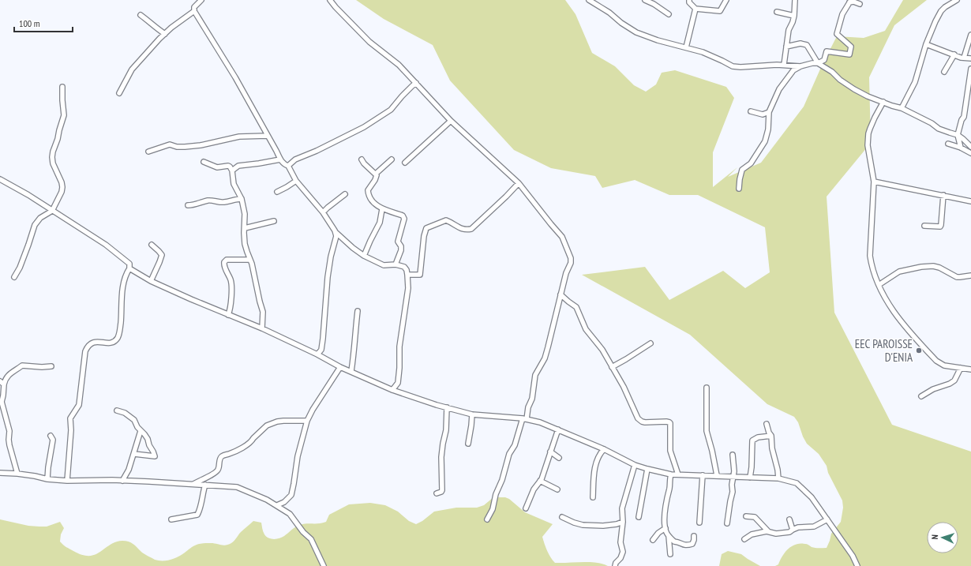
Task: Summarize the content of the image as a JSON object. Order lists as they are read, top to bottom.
{
  "places": ["EEC PAROISSE D'ENIA"],
  "scale_bar": "100 m",
  "north": "left"
}
